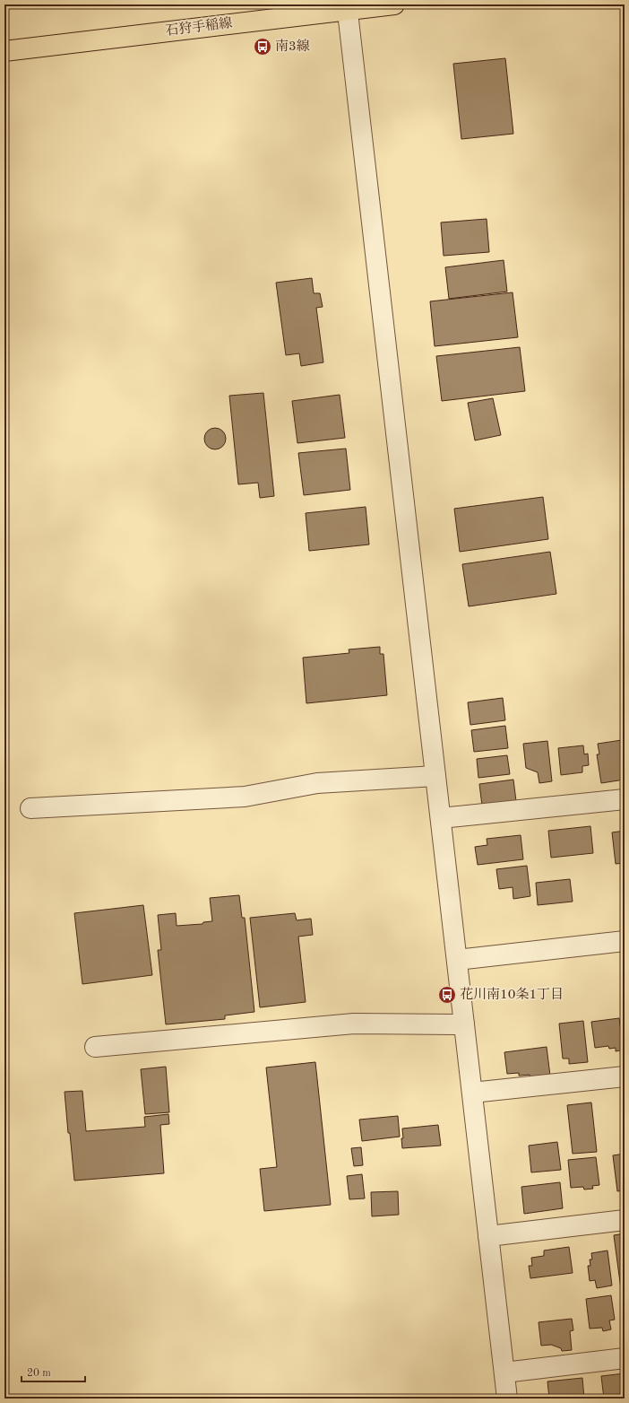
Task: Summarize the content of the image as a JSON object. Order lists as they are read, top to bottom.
{
  "streets": {
    "main road": ["石狩手稲線"]
  },
  "places": {
    "bus stop": ["南3線", "花川南10条1丁目"]
  },
  "scale_bar": "20 m"
}
